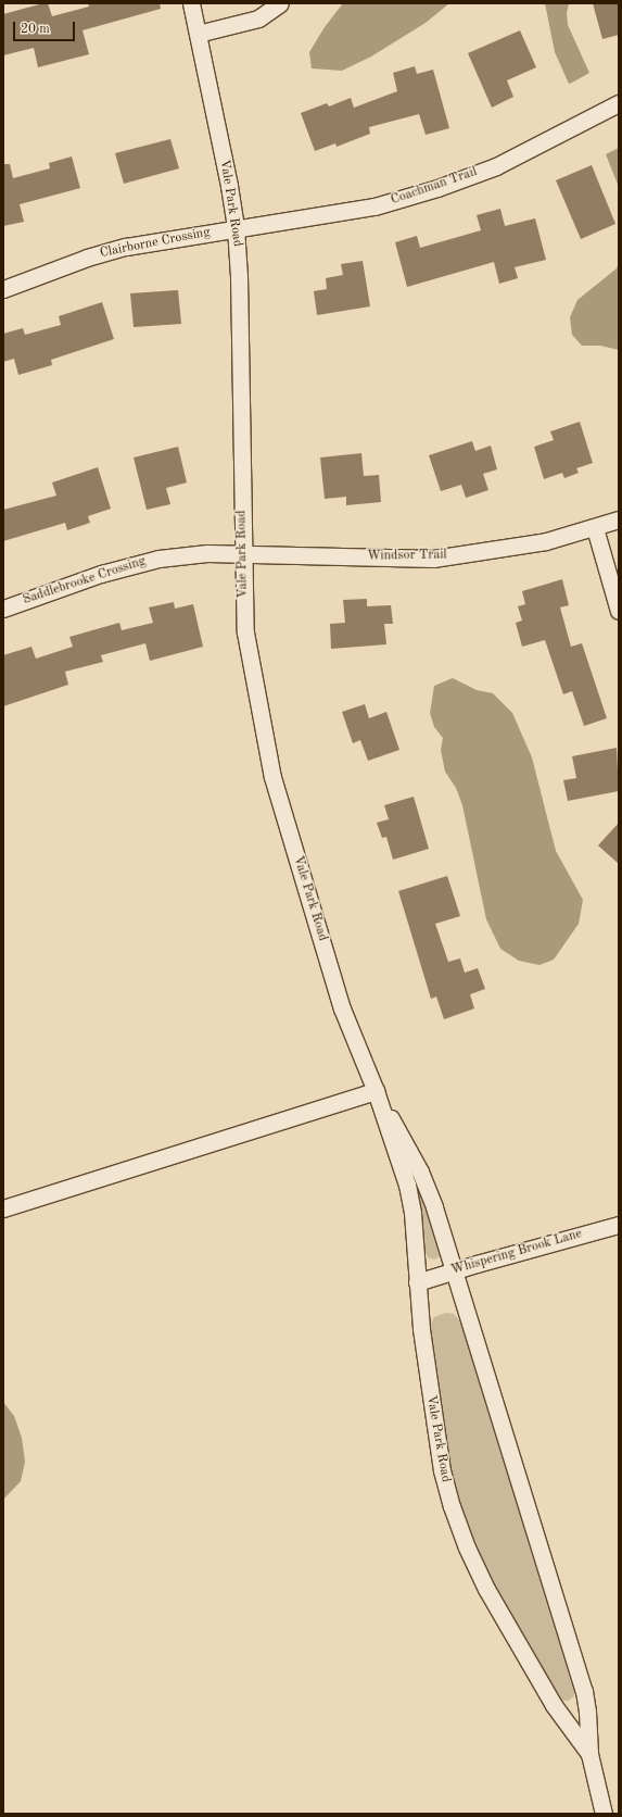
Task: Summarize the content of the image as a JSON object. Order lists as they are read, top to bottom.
{
  "streets": {
    "street": [
      "Coachman Trail",
      "Vale Park Road",
      "Clairborne Crossing",
      "Windsor Trail",
      "Saddlebrooke Crossing",
      "Whispering Brook Lane"
    ]
  },
  "crossings": [
    ["Coachman Trail", "Vale Park Road"],
    ["Coachman Trail", "Clairborne Crossing"],
    ["Vale Park Road", "Clairborne Crossing"],
    ["Vale Park Road", "Windsor Trail"],
    ["Vale Park Road", "Saddlebrooke Crossing"],
    ["Vale Park Road", "Whispering Brook Lane"],
    ["Windsor Trail", "Saddlebrooke Crossing"]
  ],
  "scale_bar": "20 m"
}
